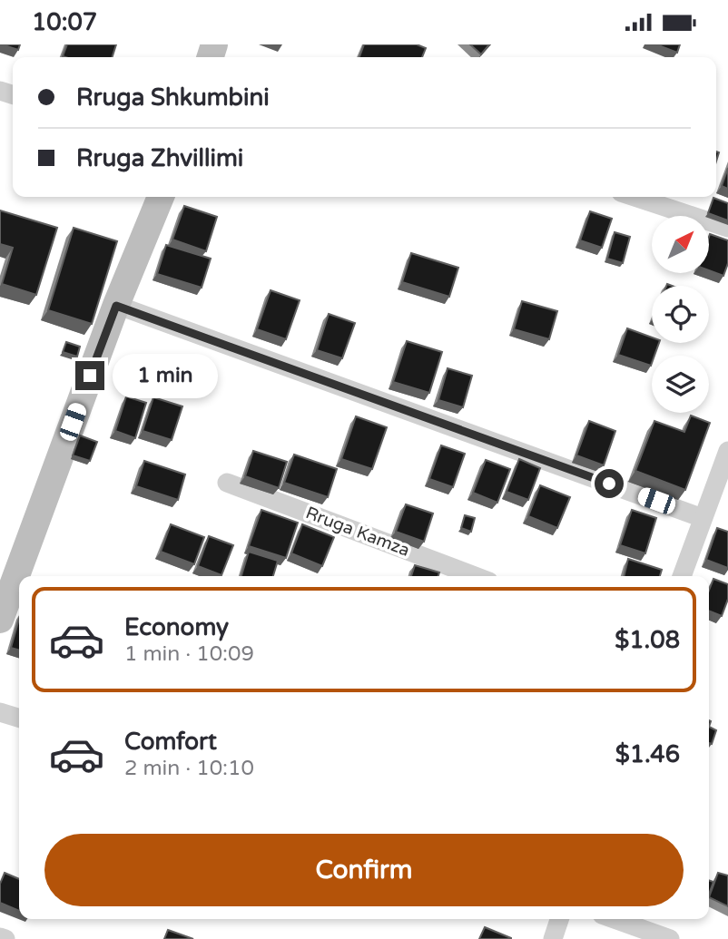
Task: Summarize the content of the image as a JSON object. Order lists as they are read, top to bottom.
{
  "streets": {
    "street": ["Rruga Kamza"]
  },
  "north": "top right",
  "page": {
    "status": "10:07",
    "banner": ["Rruga Shkumbini", "Rruga Zhvillimi"],
    "bubble": "1 min",
    "list": [
      {
        "name": "Economy",
        "note": "1 min · 10:09",
        "value": "$1.08"
      },
      {
        "name": "Comfort",
        "note": "2 min · 10:10",
        "value": "$1.46"
      }
    ],
    "buttons": "Confirm"
  }
}
